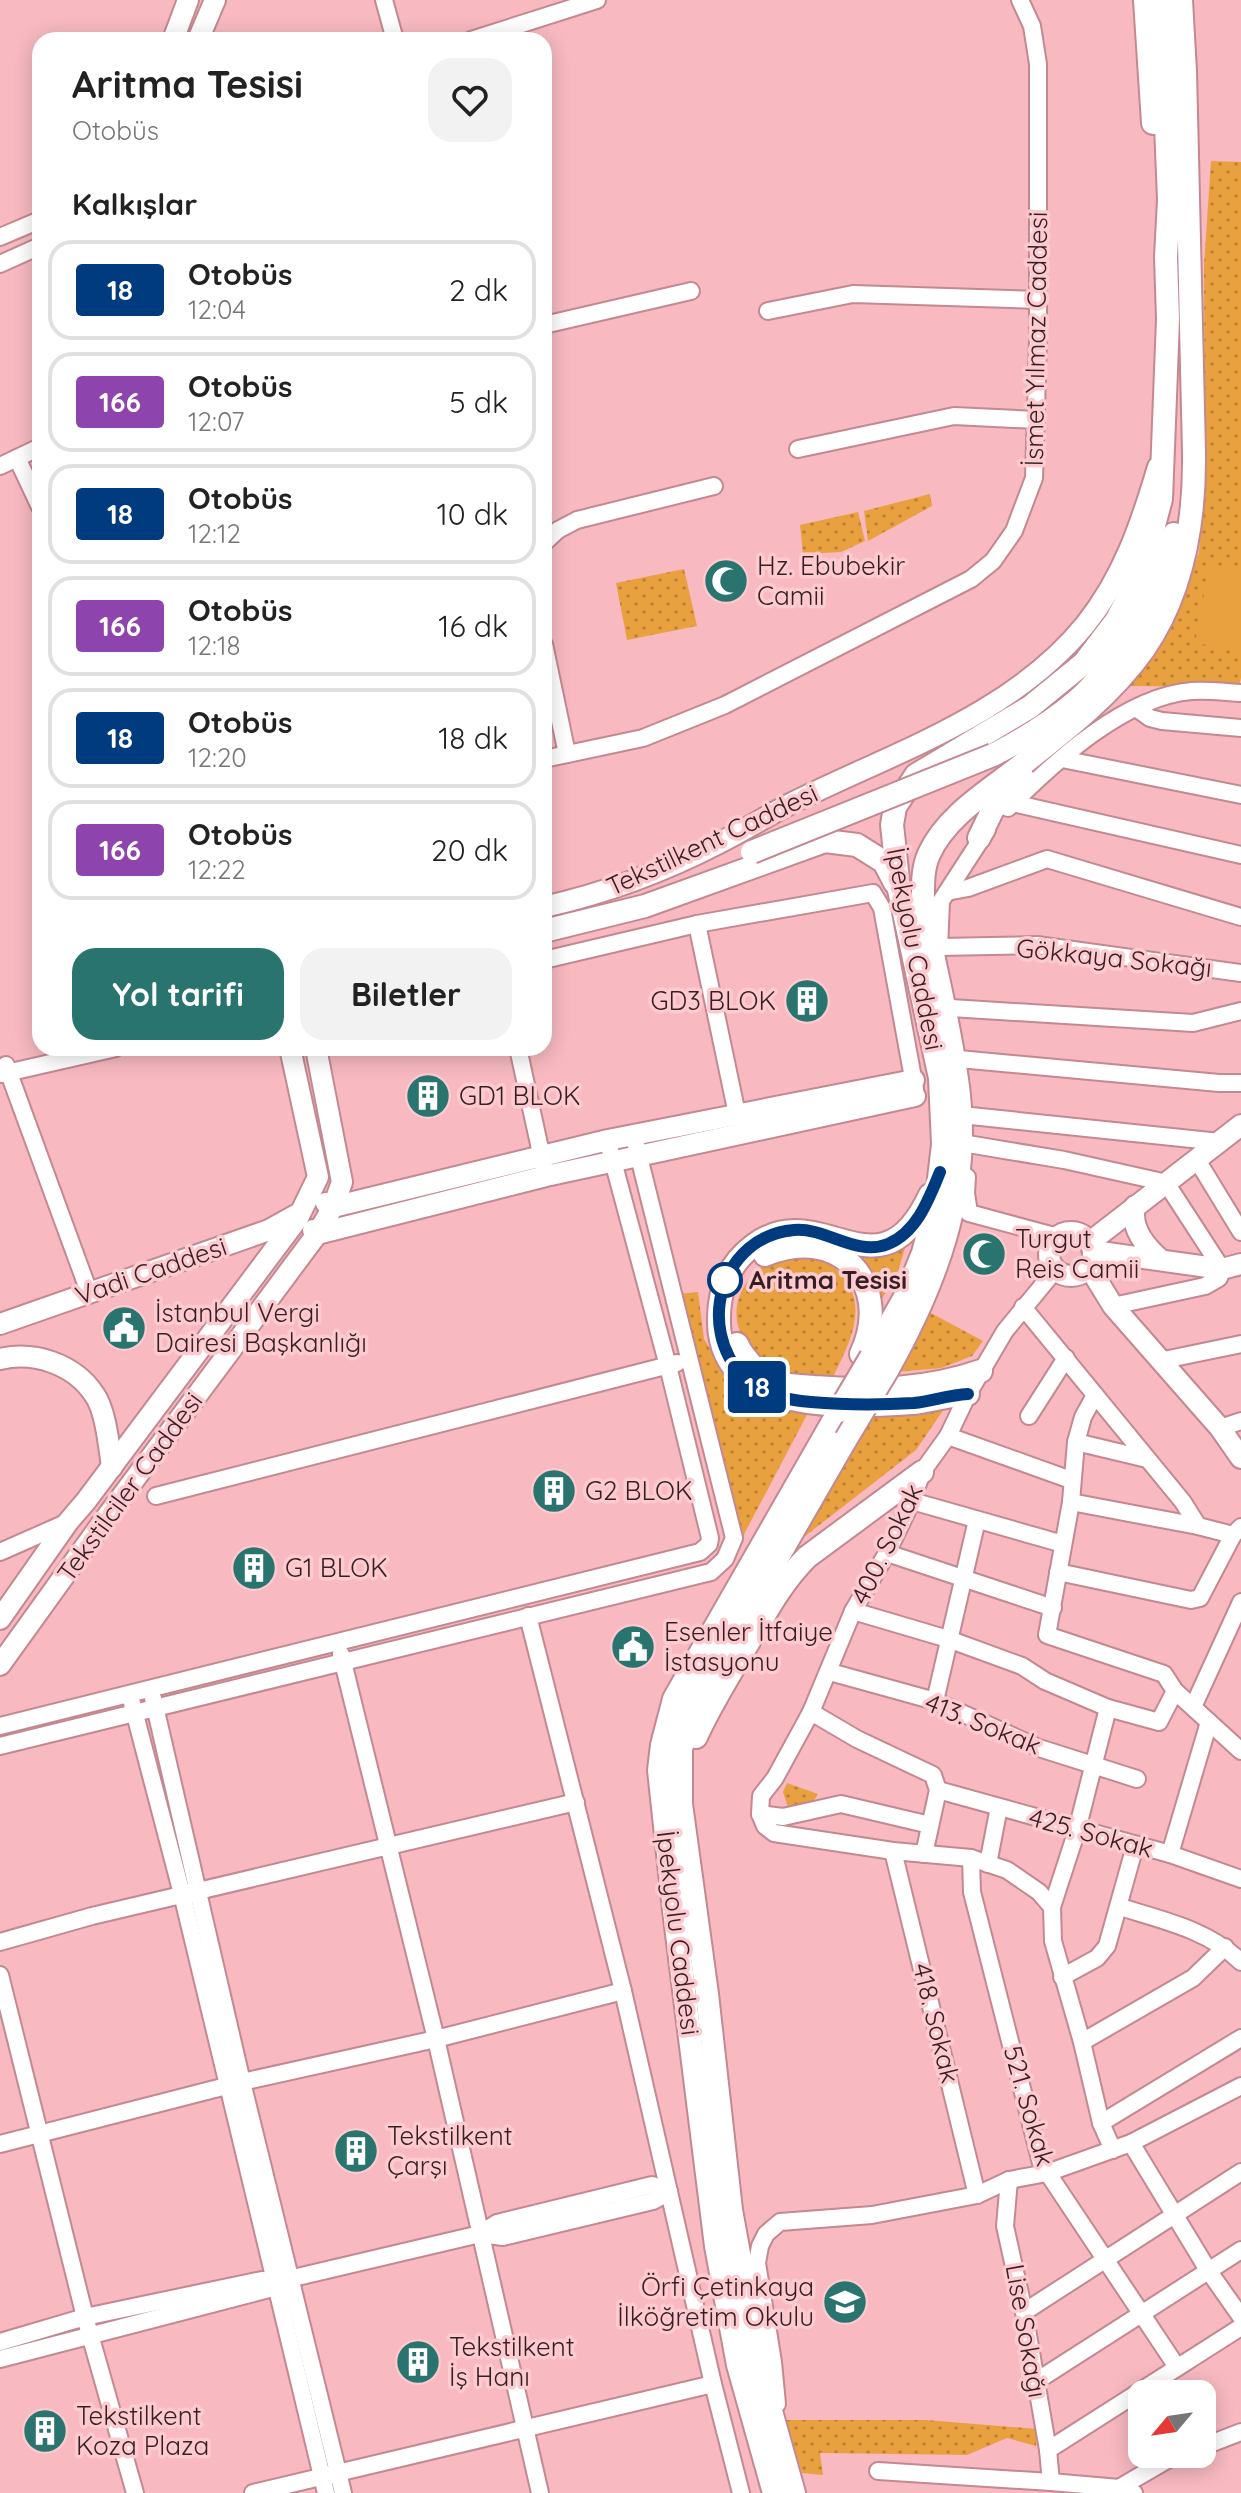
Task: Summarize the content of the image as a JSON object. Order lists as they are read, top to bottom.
{
  "streets": {
    "highway": ["İpekyolu Caddesi"],
    "main road": ["Tekstilkent Caddesi", "Vadi Caddesi", "Tekstilciler Caddesi"],
    "street": [
      "İsmet Yılmaz Caddesi",
      "Gökkaya Sokağı",
      "400. Sokak",
      "413. Sokak",
      "425. Sokak",
      "418. Sokak",
      "521. Sokak",
      "Lise Sokağı"
    ]
  },
  "crossings": [
    ["Tekstilkent Caddesi", "İpekyolu Caddesi"],
    ["Vadi Caddesi", "Tekstilciler Caddesi"],
    ["400. Sokak", "413. Sokak"],
    ["400. Sokak", "425. Sokak"]
  ],
  "places": {
    "mosque": ["Hz. Ebubekir Camii", "Turgut Reis Camii"],
    "building": [
      "GD3 BLOK",
      "GD1 BLOK",
      "G2 BLOK",
      "G1 BLOK",
      "Tekstilkent Çarşı",
      "Tekstilkent İş Hanı",
      "Tekstilkent Koza Plaza"
    ],
    "other": ["Aritma Tesisi"],
    "public building": ["İstanbul Vergi Dairesi Başkanlığı", "Esenler İtfaiye İstasyonu"],
    "school or university": ["Örfi Çetinkaya İlköğretim Okulu"]
  },
  "lines": ["bus line 18"],
  "north": "bottom left",
  "page": {
    "on_map": "18",
    "heading": [
      ["Aritma Tesisi", "Otobüs"],
      "Kalkışlar"
    ],
    "list": [
      {
        "mark": "18",
        "name": "Otobüs",
        "note": "12:04",
        "value": "2 dk"
      },
      {
        "mark": "166",
        "name": "Otobüs",
        "note": "12:07",
        "value": "5 dk"
      },
      {
        "mark": "18",
        "name": "Otobüs",
        "note": "12:12",
        "value": "10 dk"
      },
      {
        "mark": "166",
        "name": "Otobüs",
        "note": "12:18",
        "value": "16 dk"
      },
      {
        "mark": "18",
        "name": "Otobüs",
        "note": "12:20",
        "value": "18 dk"
      },
      {
        "mark": "166",
        "name": "Otobüs",
        "note": "12:22",
        "value": "20 dk"
      }
    ],
    "buttons": ["Yol tarifi", "Biletler"]
  }
}
